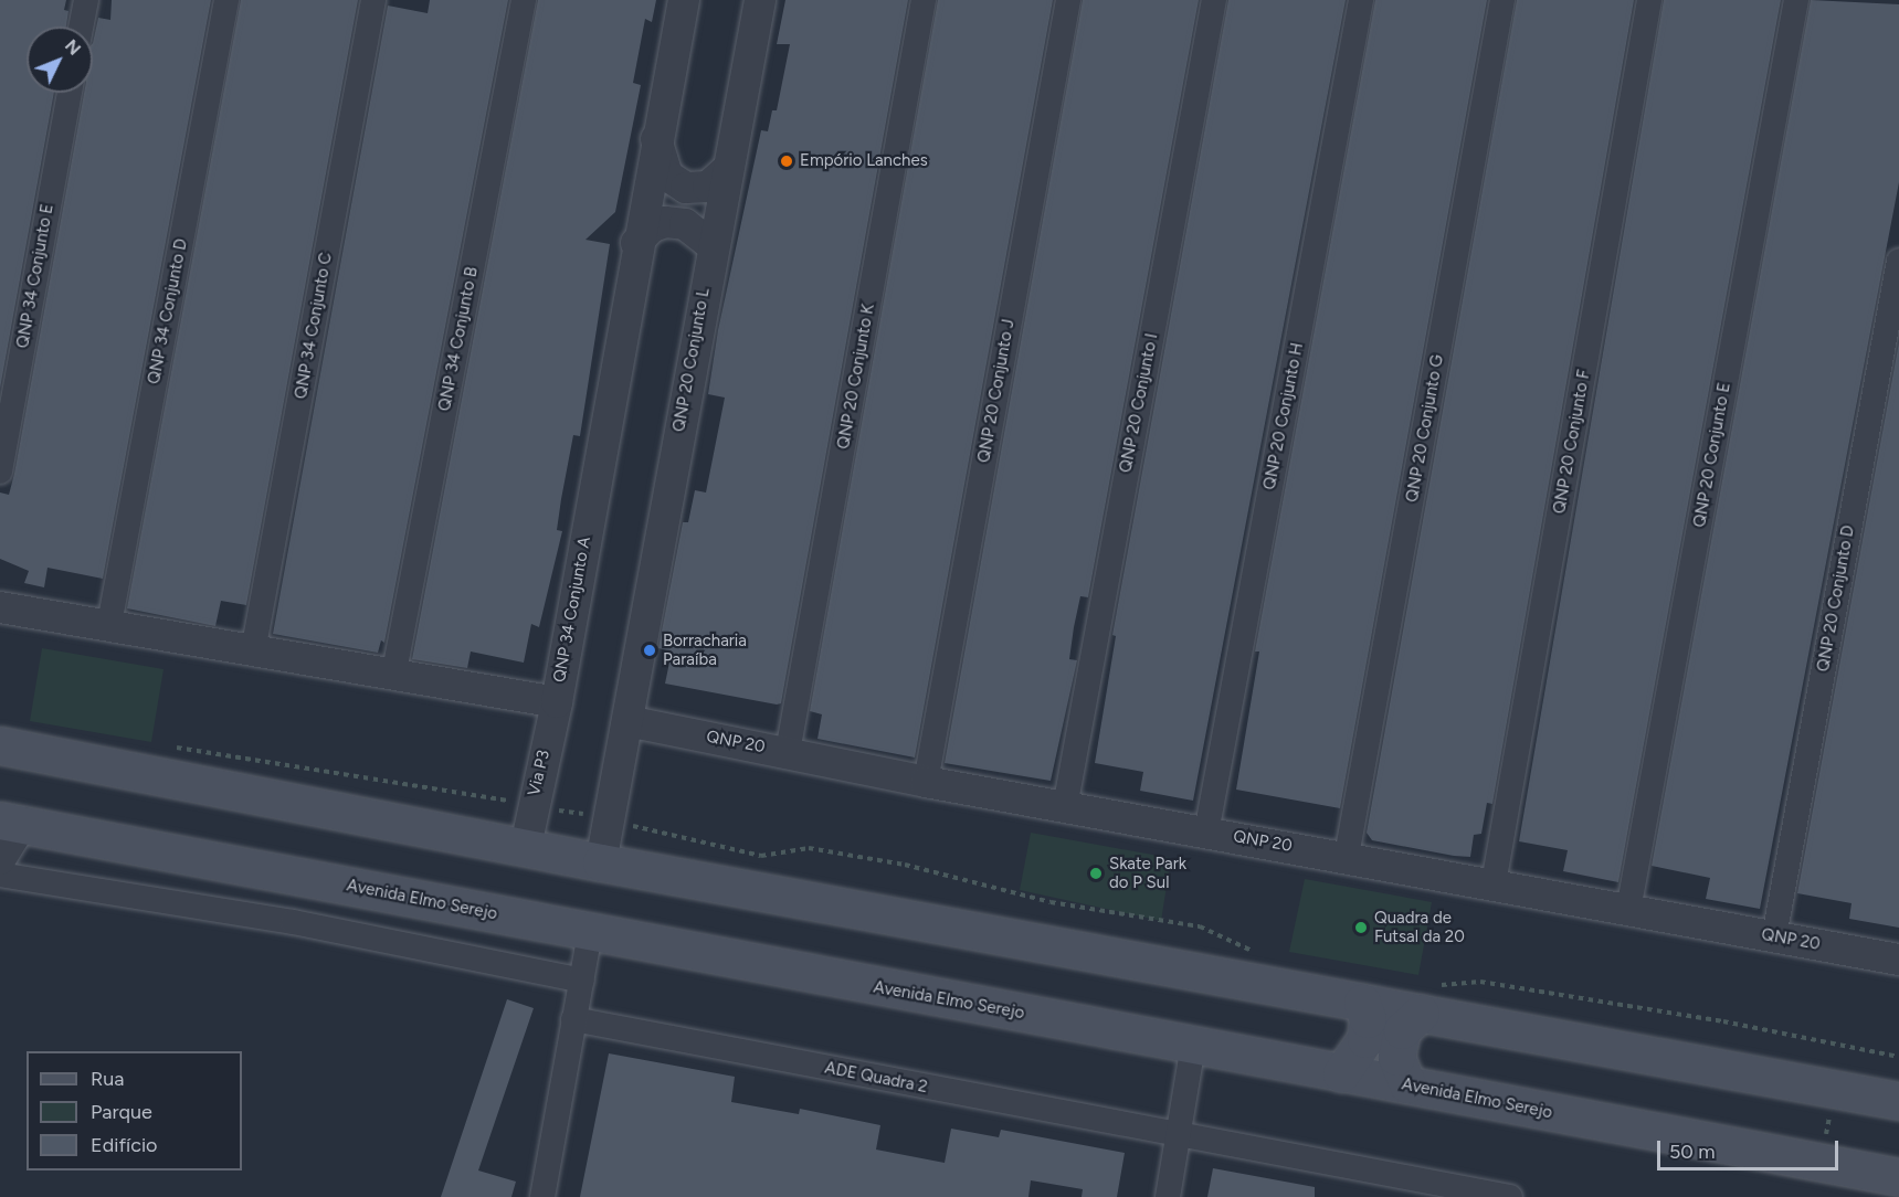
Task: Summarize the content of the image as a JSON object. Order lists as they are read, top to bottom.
{
  "streets": {
    "main road": ["Avenida Elmo Serejo"],
    "street": [
      "QNP 34 Conjunto E",
      "QNP 34 Conjunto D",
      "QNP 34 Conjunto C",
      "QNP 34 Conjunto B",
      "QNP 20 Conjunto L",
      "QNP 20 Conjunto K",
      "QNP 20 Conjunto J",
      "QNP 20 Conjunto I",
      "QNP 20 Conjunto H",
      "QNP 20 Conjunto G",
      "QNP 20 Conjunto F",
      "QNP 20 Conjunto E",
      "QNP 20 Conjunto D",
      "QNP 34 Conjunto A",
      "QNP 20",
      "Via P3",
      "ADE Quadra 2"
    ]
  },
  "crossings": [
    ["QNP 34 Conjunto D", "QNP 34 Conjunto A"],
    ["QNP 34 Conjunto C", "QNP 34 Conjunto A"],
    ["QNP 34 Conjunto B", "QNP 34 Conjunto A"],
    ["QNP 20 Conjunto L", "QNP 20"],
    ["QNP 20 Conjunto K", "QNP 20"],
    ["QNP 20 Conjunto J", "QNP 20"],
    ["QNP 20 Conjunto I", "QNP 20"],
    ["QNP 20 Conjunto H", "QNP 20"],
    ["QNP 20 Conjunto G", "QNP 20"],
    ["QNP 20 Conjunto F", "QNP 20"],
    ["QNP 20 Conjunto E", "QNP 20"],
    ["QNP 20 Conjunto D", "QNP 20"],
    ["QNP 34 Conjunto A", "Via P3"]
  ],
  "places": [
    "Empório Lanches",
    "Borracharia Paraíba",
    "Skate Park do P Sul",
    "Quadra de Futsal da 20"
  ],
  "legend": ["Rua", "Parque", "Edifício"],
  "scale_bar": "50 m",
  "north": "top right"
}
